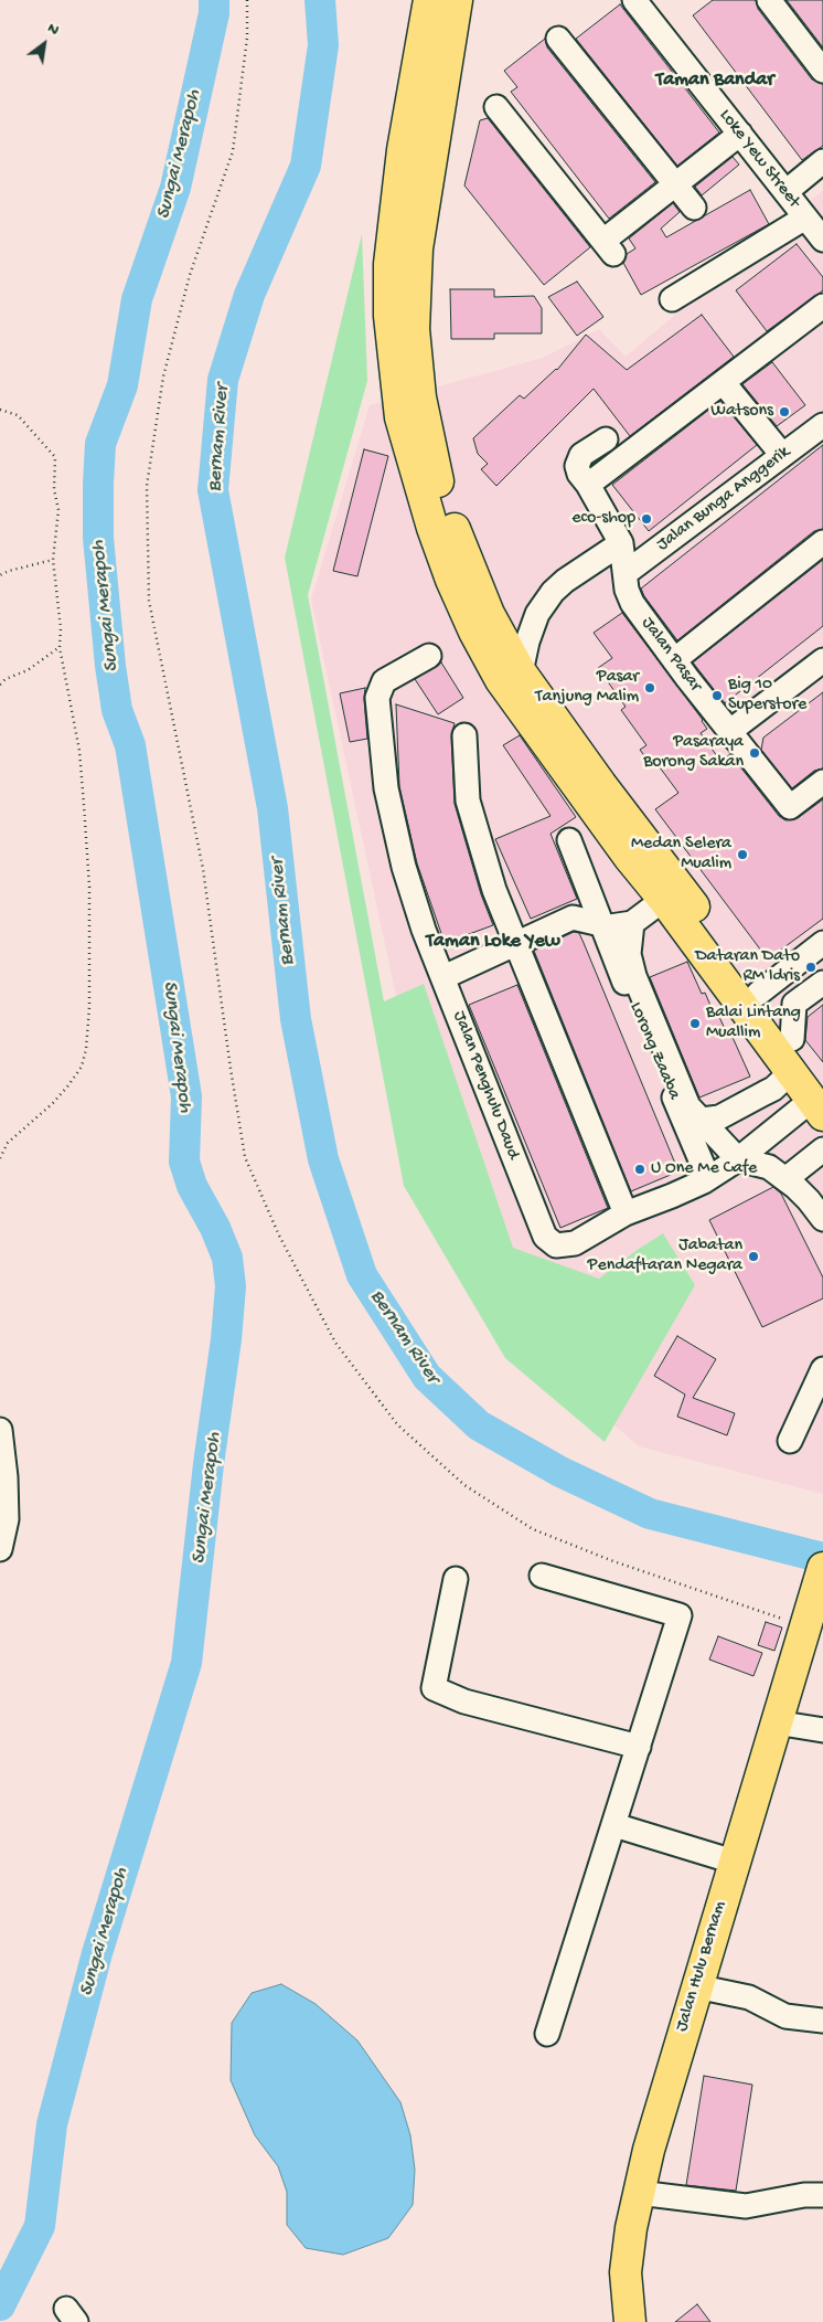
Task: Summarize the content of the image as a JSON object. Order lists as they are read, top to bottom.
{
  "streets": {
    "main road": ["Jalan Hulu Bernam"],
    "street": [
      "Loke Yew Street",
      "Jalan Bunga Anggerik",
      "Jalan Pasar",
      "Lorong Zaaba",
      "Jalan Penghulu Daud"
    ]
  },
  "crossings": [
    ["Jalan Bunga Anggerik", "Jalan Pasar"],
    ["Lorong Zaaba", "Jalan Penghulu Daud"]
  ],
  "districts": ["Taman Bandar", "Taman Loke Yew"],
  "water": ["Sungai Merapoh", "Bernam River"],
  "places": [
    "Watsons",
    "eco-shop",
    "Pasar Tanjung Malim",
    "Big 10 Superstore",
    "Pasaraya Borong Sakan",
    "Medan Selera Mualim",
    "Dataran Dato RM Idris",
    "Balai Lintang Muallim",
    "U One Me Cafe",
    "Jabatan Pendaftaran Negara"
  ],
  "north": "top right"
}
